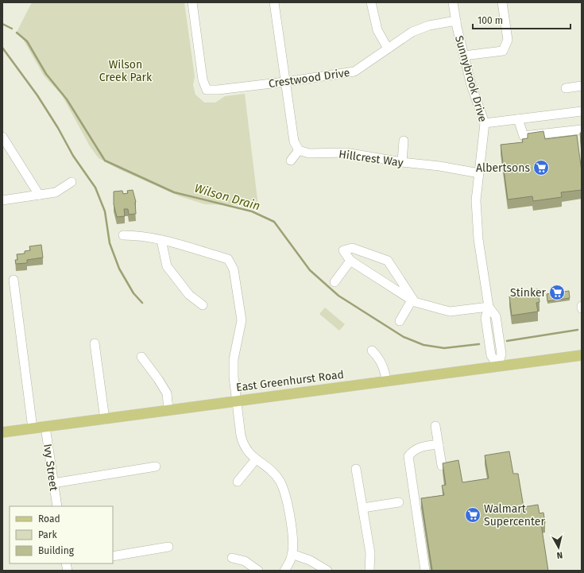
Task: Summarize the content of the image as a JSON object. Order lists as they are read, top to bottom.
{
  "streets": {
    "main road": ["East Greenhurst Road"],
    "street": [
      "Crestwood Drive",
      "Sunnybrook Drive",
      "Hillcrest Way",
      "Ivy Street"
    ]
  },
  "crossings": [
    ["Crestwood Drive", "Sunnybrook Drive"],
    ["Sunnybrook Drive", "Hillcrest Way"],
    ["Sunnybrook Drive", "East Greenhurst Road"],
    ["East Greenhurst Road", "Ivy Street"]
  ],
  "water": ["Wilson Drain"],
  "parks": ["Wilson Creek Park"],
  "places": {
    "supermarket": ["Albertsons", "Stinker", "Walmart Supercenter"]
  },
  "legend": ["Road", "Park", "Building"],
  "scale_bar": "100 m",
  "north": "bottom"
}
